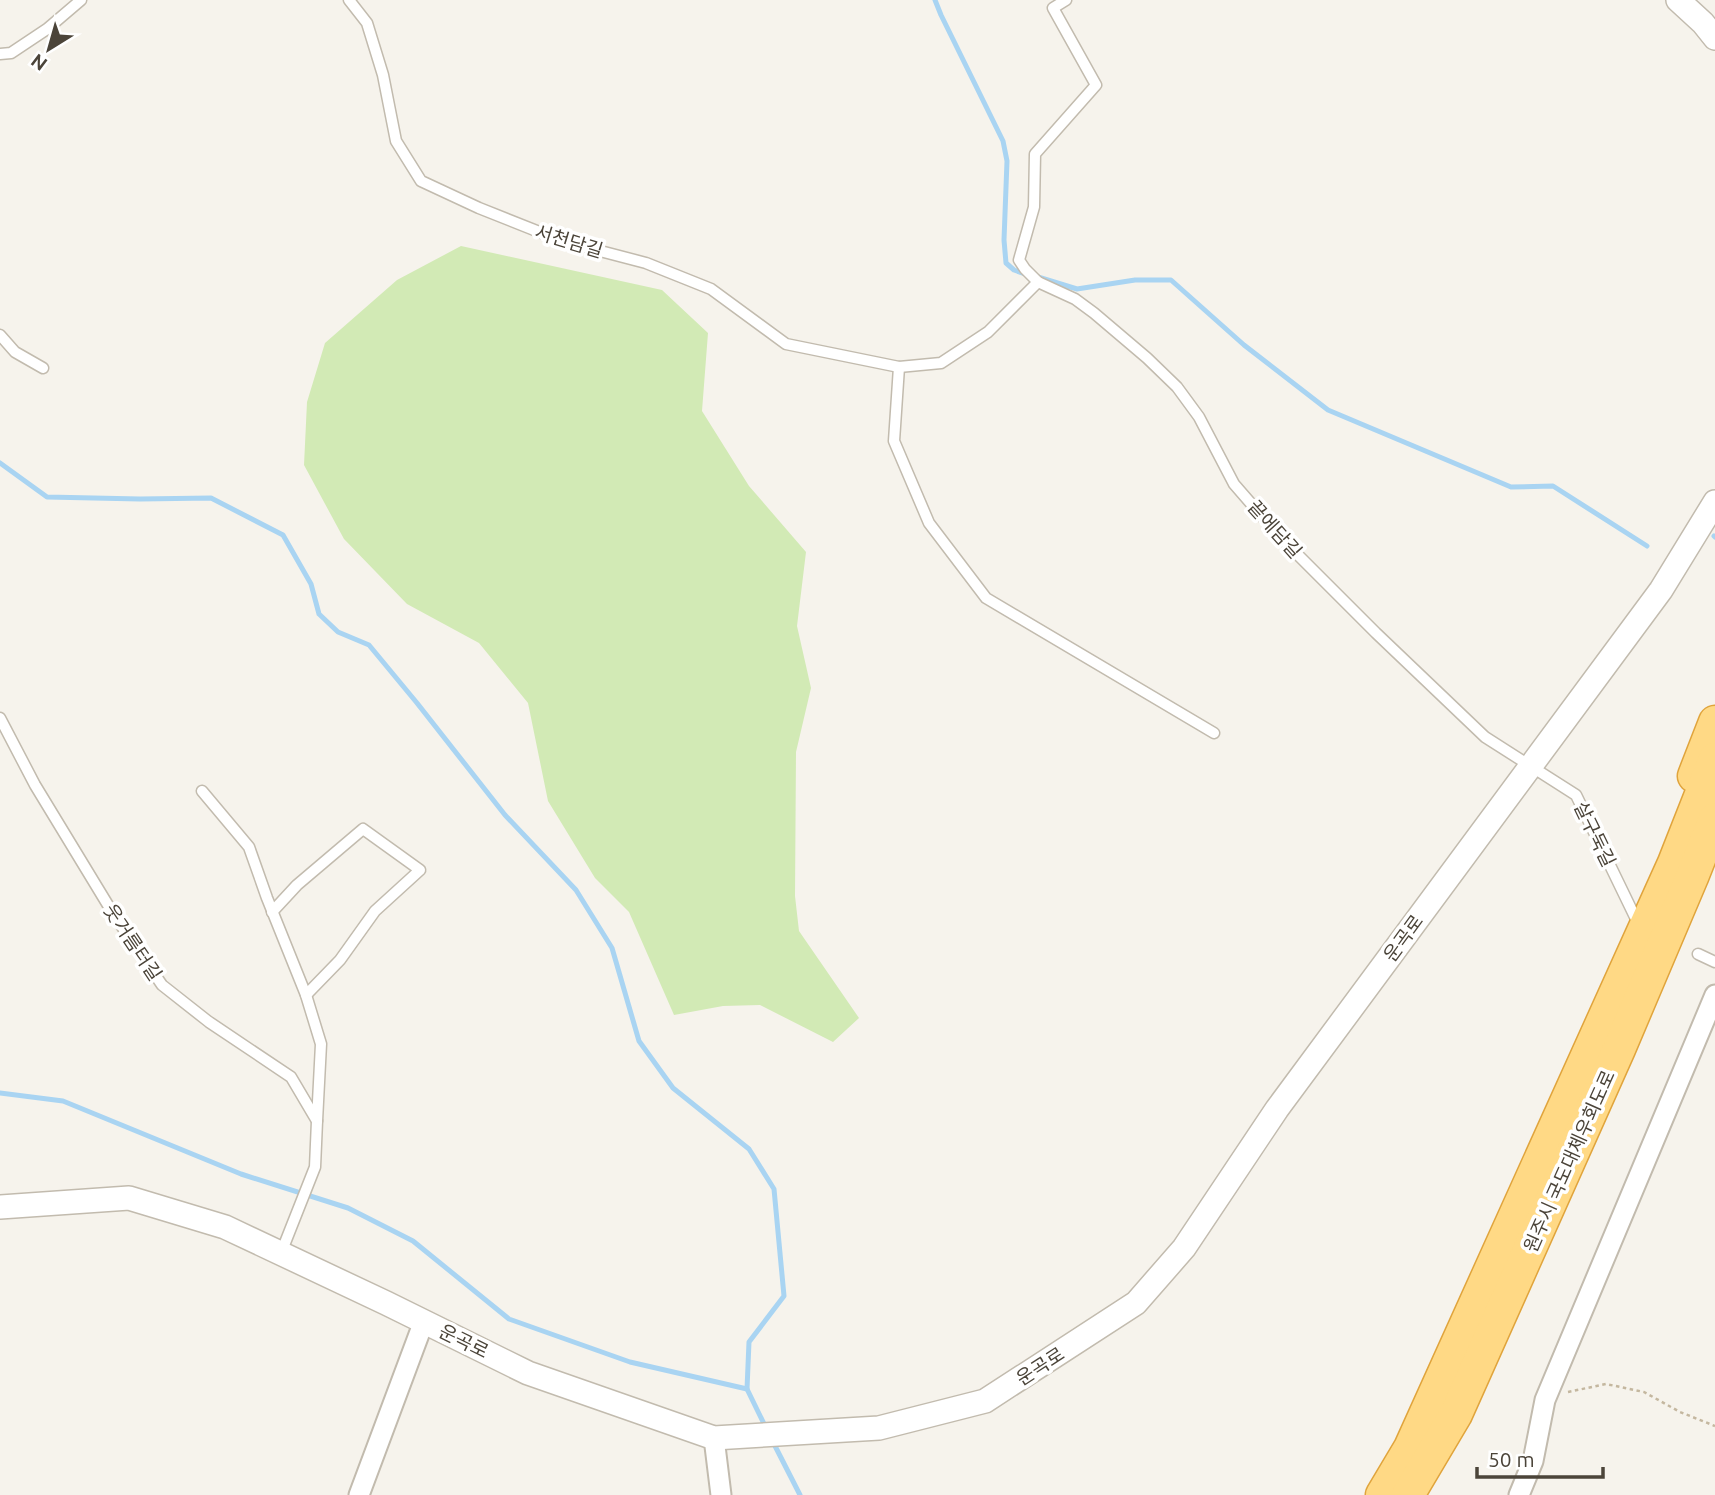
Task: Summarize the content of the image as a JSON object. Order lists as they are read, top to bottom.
{
  "streets": {
    "highway": ["원주시 국도대체우회도로"],
    "street": ["운곡로"],
    "lane": [
      "서천담길",
      "끝에담길",
      "살구둑길",
      "웃거름터길"
    ]
  },
  "crossings": [
    ["끝에담길", "살구둑길"],
    ["끝에담길", "운곡로"],
    ["살구둑길", "운곡로"]
  ],
  "scale_bar": "50 m",
  "north": "bottom left"
}
